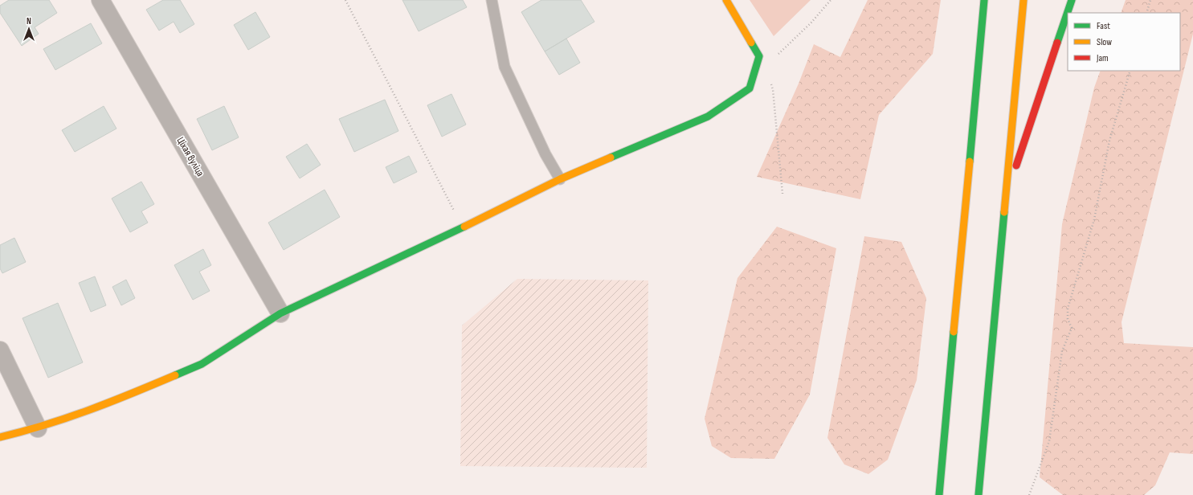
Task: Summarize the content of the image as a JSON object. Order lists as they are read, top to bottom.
{
  "streets": {
    "street": ["Ціхая вуліца"]
  },
  "legend": ["Fast", "Slow", "Jam"],
  "north": "top"
}
